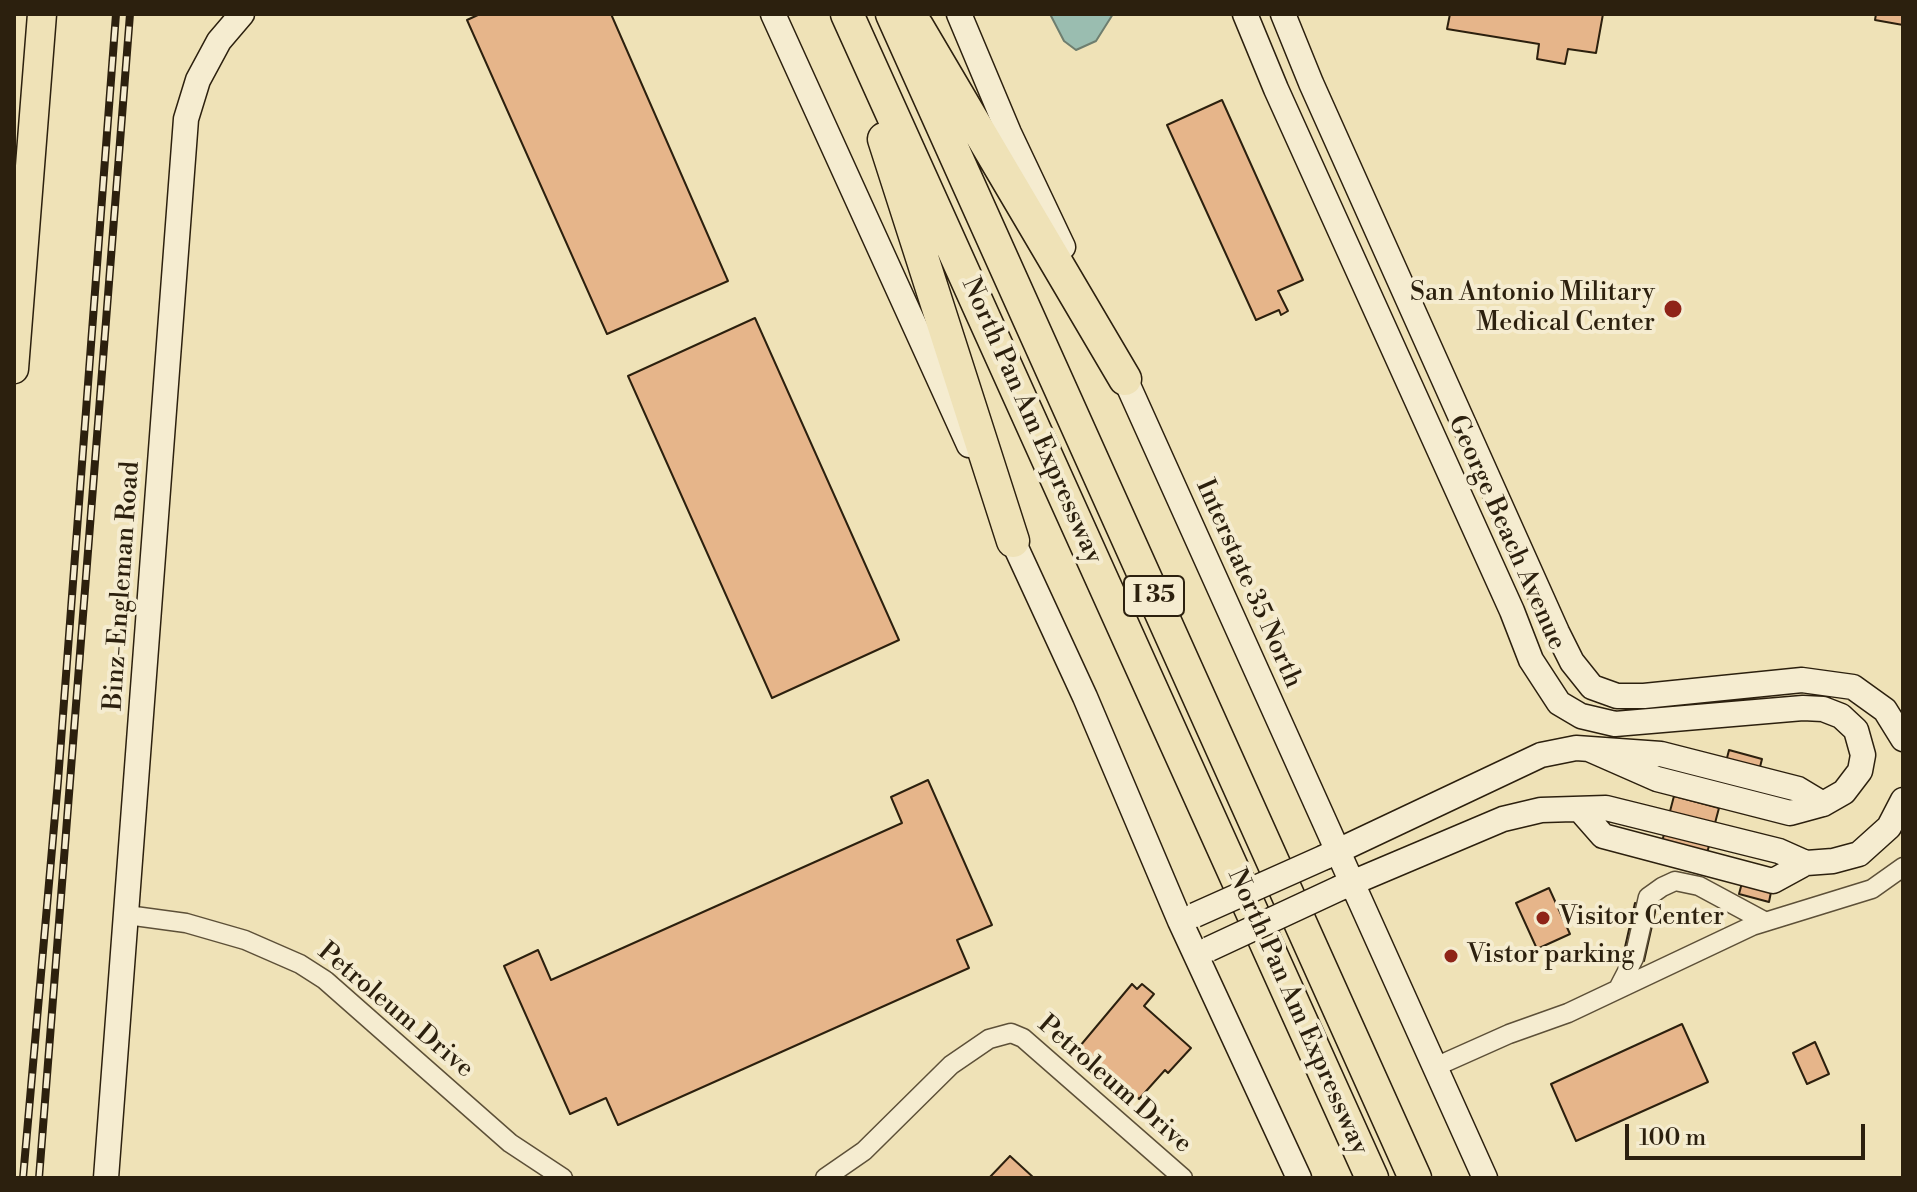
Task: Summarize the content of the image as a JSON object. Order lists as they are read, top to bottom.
{
  "streets": {
    "highway": ["North Pan Am Expressway", "I 35"],
    "street": [
      "George Beach Avenue",
      "Interstate 35 North",
      "Binz-Engleman Road",
      "Petroleum Drive"
    ]
  },
  "crossings": [
    ["George Beach Avenue", "Interstate 35 North"],
    ["Binz-Engleman Road", "Petroleum Drive"]
  ],
  "places": ["San Antonio Military Medical Center", "Visitor Center", "Vistor parking"],
  "scale_bar": "100 m"
}
